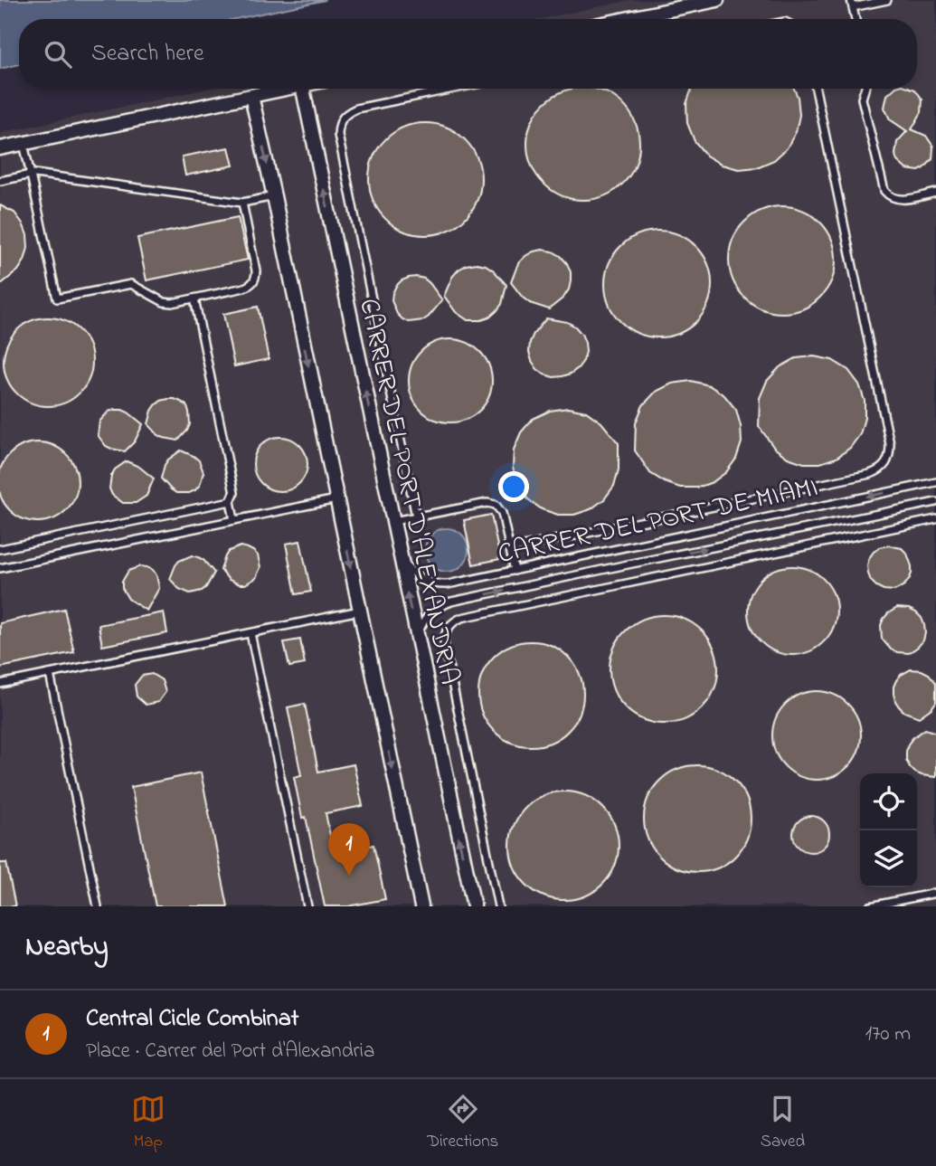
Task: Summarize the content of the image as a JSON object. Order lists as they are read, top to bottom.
{
  "streets": {
    "street": ["CARRER DEL PORT D'ALEXANDRIA"],
    "lane": ["CARRER DEL PORT DE MIAMI"]
  },
  "crossings": [
    ["CARRER DEL PORT D'ALEXANDRIA", "CARRER DEL PORT DE MIAMI"]
  ],
  "page": {
    "search": "Search here",
    "pins": "1",
    "heading": "Nearby",
    "list": [
      {
        "mark": "1",
        "name": "Central Cicle Combinat",
        "note": "Place · Carrer del Port d'Alexandria",
        "value": "170 m"
      }
    ],
    "nav": ["Map", "Directions", "Saved"]
  }
}
